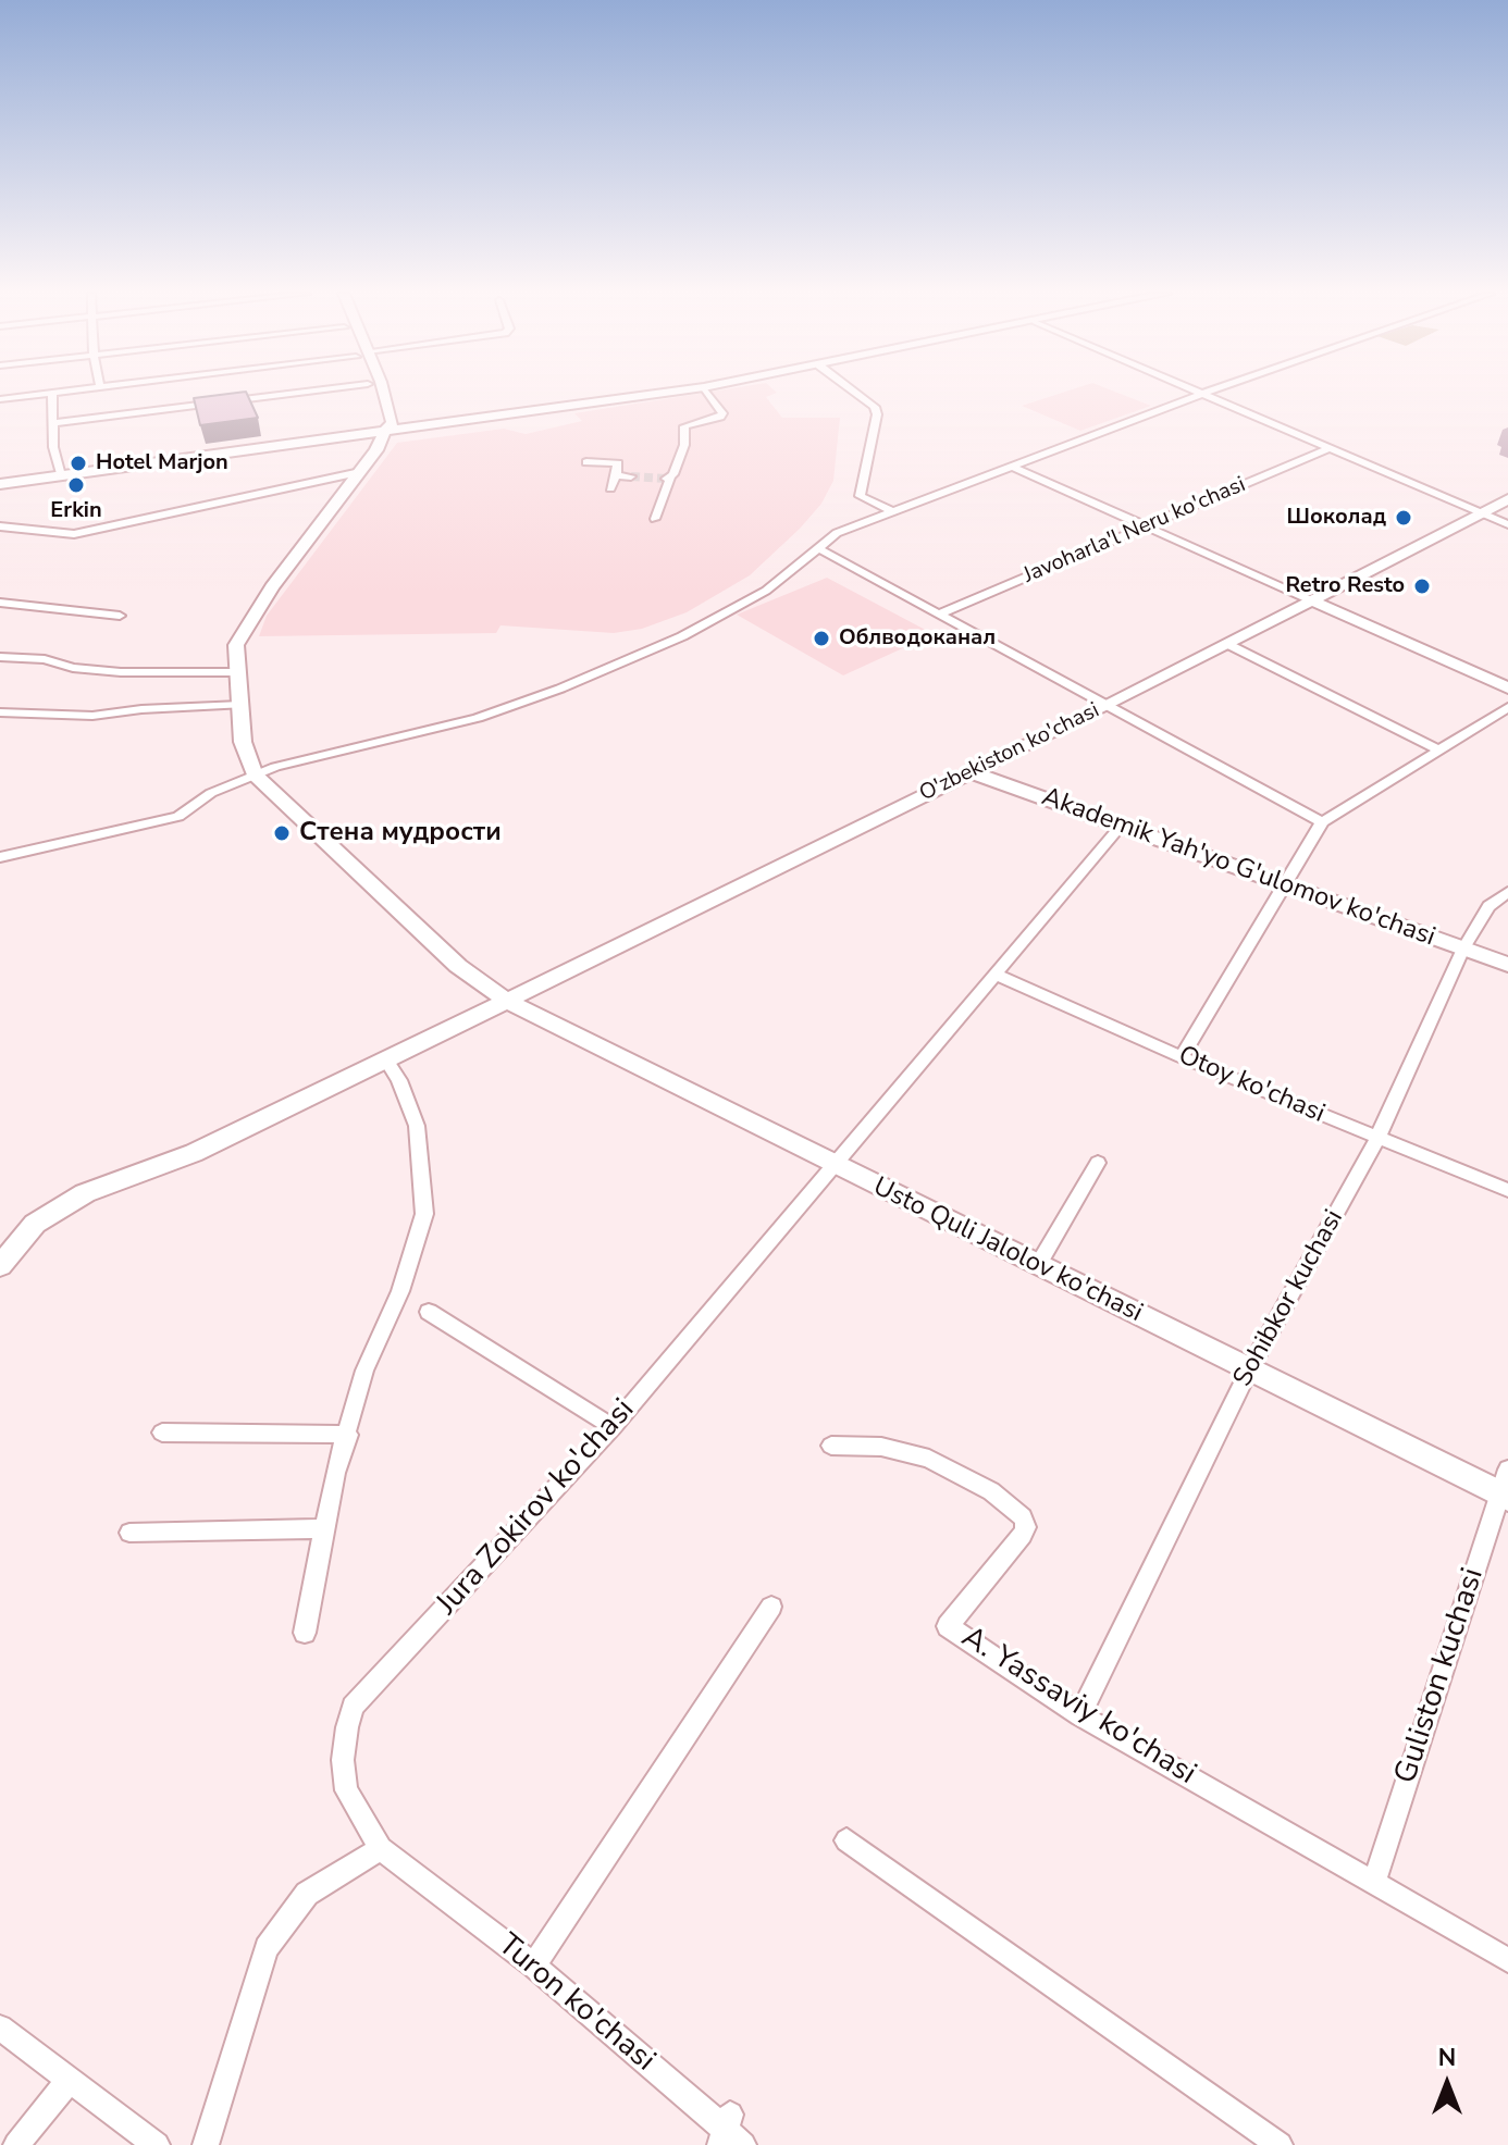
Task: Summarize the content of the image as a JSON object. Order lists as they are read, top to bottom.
{
  "streets": {
    "main road": ["O'zbekiston ko'chasi", "Akademik Yah'yo G'ulomov ko'chasi", "Usto Quli Jalolov ko'chasi"],
    "street": [
      "Javoharla'l Neru ko'chasi",
      "Otoy ko'chasi",
      "Sohibkor kuchasi",
      "Jura Zokirov ko'chasi",
      "Guliston kuchasi",
      "A. Yassaviy ko'chasi",
      "Turon ko'chasi"
    ]
  },
  "crossings": [
    ["O'zbekiston ko'chasi", "Akademik Yah'yo G'ulomov ko'chasi"],
    ["O'zbekiston ko'chasi", "Usto Quli Jalolov ko'chasi"],
    ["Akademik Yah'yo G'ulomov ko'chasi", "Sohibkor kuchasi"],
    ["Akademik Yah'yo G'ulomov ko'chasi", "Jura Zokirov ko'chasi"],
    ["Otoy ko'chasi", "Sohibkor kuchasi"],
    ["Otoy ko'chasi", "Jura Zokirov ko'chasi"],
    ["Usto Quli Jalolov ko'chasi", "Sohibkor kuchasi"],
    ["Usto Quli Jalolov ko'chasi", "Jura Zokirov ko'chasi"],
    ["Usto Quli Jalolov ko'chasi", "Guliston kuchasi"],
    ["Sohibkor kuchasi", "A. Yassaviy ko'chasi"],
    ["Jura Zokirov ko'chasi", "Turon ko'chasi"],
    ["Guliston kuchasi", "A. Yassaviy ko'chasi"]
  ],
  "places": [
    "Hotel Marjon",
    "Erkin",
    "Шоколад",
    "Retro Resto",
    "Облводоканал",
    "Стена мудрости"
  ],
  "north": "top"
}
